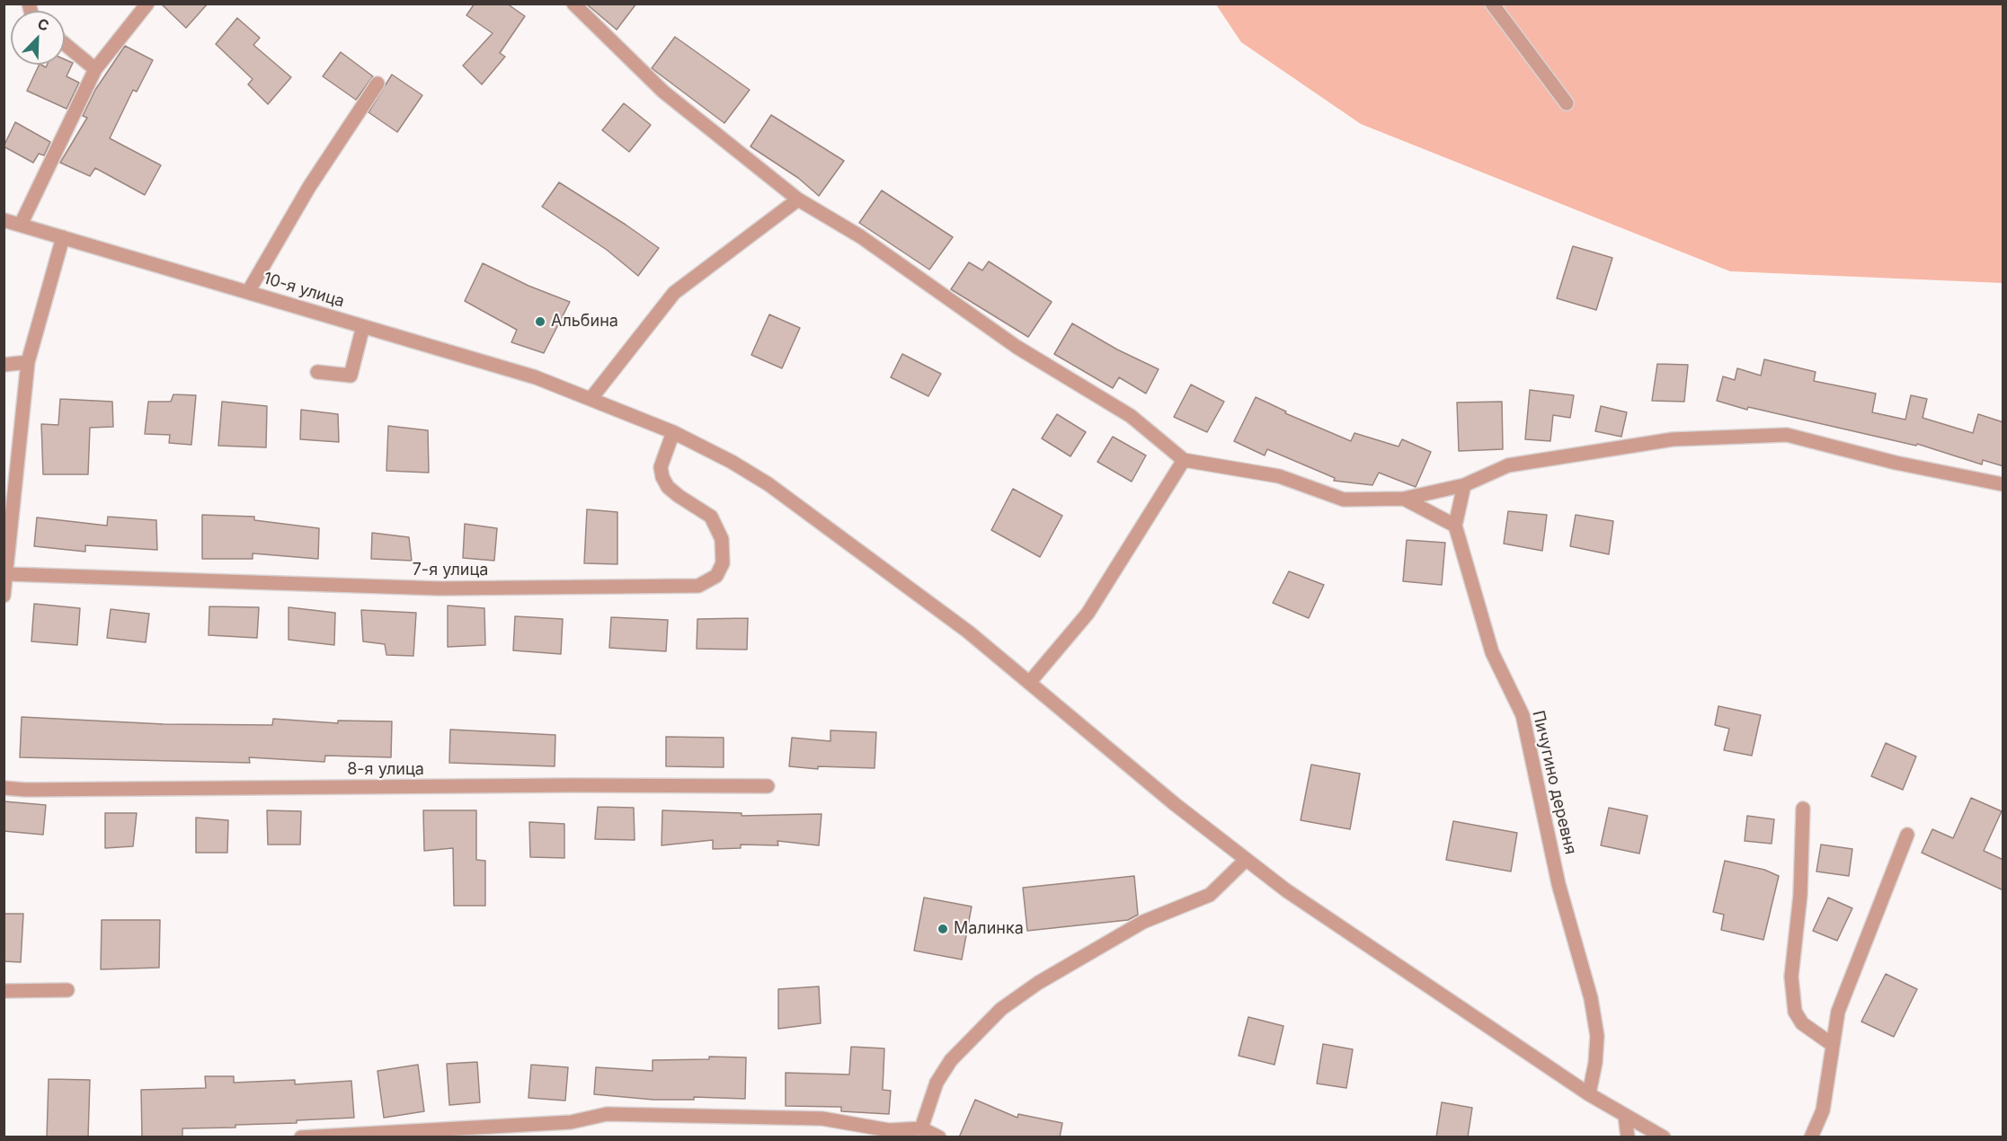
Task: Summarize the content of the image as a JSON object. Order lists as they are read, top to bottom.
{
  "streets": {
    "street": [
      "10-я улица",
      "7-я улица",
      "8-я улица",
      "Пичугино деревня"
    ]
  },
  "crossings": [
    ["10-я улица", "7-я улица"],
    ["10-я улица", "Пичугино деревня"]
  ],
  "places": ["Альбина", "Малинка"],
  "north": "top right"
}
